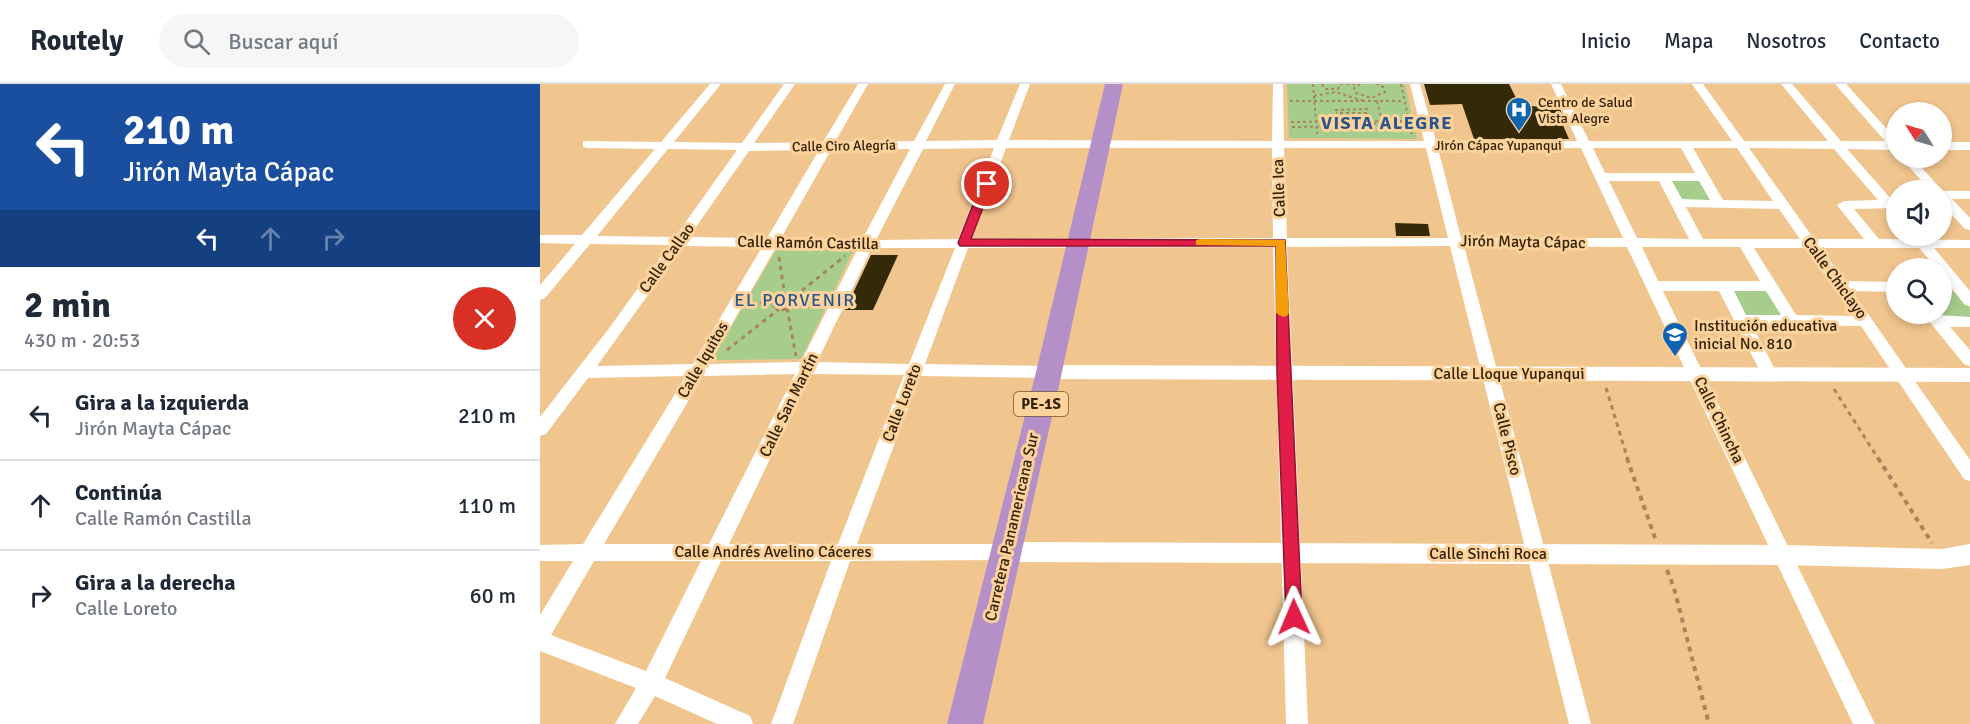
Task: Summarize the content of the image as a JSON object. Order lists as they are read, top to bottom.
{
  "streets": {
    "highway": ["PE-1S", "Carretera Panamericana Sur"],
    "street": [
      "Jirón Cápac Yupanqui",
      "Calle Ciro Alegría",
      "Calle Ica",
      "Jirón Mayta Cápac",
      "Calle Ramón Castilla",
      "Calle Callao",
      "Calle Chiclayo",
      "Calle Iquitos",
      "Calle Lloque Yupanqui",
      "Calle Loreto",
      "Calle San Martín",
      "Calle Chincha",
      "Calle Pisco",
      "Calle Andrés Avelino Cáceres",
      "Calle Sinchi Roca"
    ]
  },
  "crossings": [
    ["Jirón Cápac Yupanqui", "Calle Ciro Alegría"],
    ["Jirón Cápac Yupanqui", "Calle Ica"],
    ["Jirón Cápac Yupanqui", "Calle Chiclayo"],
    ["Jirón Cápac Yupanqui", "Calle Chincha"],
    ["Jirón Cápac Yupanqui", "Calle Pisco"],
    ["Jirón Cápac Yupanqui", "Carretera Panamericana Sur"],
    ["Calle Ciro Alegría", "Calle Callao"],
    ["Calle Ciro Alegría", "Calle Iquitos"],
    ["Calle Ciro Alegría", "Calle Loreto"],
    ["Calle Ciro Alegría", "Calle San Martín"],
    ["Calle Ciro Alegría", "Carretera Panamericana Sur"],
    ["Calle Ica", "Jirón Mayta Cápac"],
    ["Calle Ica", "Calle Lloque Yupanqui"],
    ["Calle Ica", "Calle Sinchi Roca"],
    ["Jirón Mayta Cápac", "Calle Ramón Castilla"],
    ["Jirón Mayta Cápac", "Calle Chiclayo"],
    ["Jirón Mayta Cápac", "Calle Chincha"],
    ["Jirón Mayta Cápac", "Calle Pisco"],
    ["Jirón Mayta Cápac", "Carretera Panamericana Sur"],
    ["Calle Ramón Castilla", "Calle Callao"],
    ["Calle Ramón Castilla", "Calle Iquitos"],
    ["Calle Ramón Castilla", "Calle Loreto"],
    ["Calle Ramón Castilla", "Calle San Martín"],
    ["Calle Ramón Castilla", "Carretera Panamericana Sur"],
    ["Calle Chiclayo", "Calle Lloque Yupanqui"],
    ["Calle Iquitos", "Calle Andrés Avelino Cáceres"],
    ["Calle Lloque Yupanqui", "Calle Chincha"],
    ["Calle Lloque Yupanqui", "Calle Pisco"],
    ["Calle Lloque Yupanqui", "Carretera Panamericana Sur"],
    ["Calle Loreto", "Calle Andrés Avelino Cáceres"],
    ["Calle San Martín", "Calle Andrés Avelino Cáceres"],
    ["Calle Chincha", "Calle Sinchi Roca"],
    ["Calle Pisco", "Calle Sinchi Roca"],
    ["Carretera Panamericana Sur", "Calle Andrés Avelino Cáceres"],
    ["Carretera Panamericana Sur", "Calle Sinchi Roca"],
    ["Calle Andrés Avelino Cáceres", "Calle Sinchi Roca"]
  ],
  "districts": ["VISTA ALEGRE", "EL PORVENIR"],
  "places": {
    "hospital": ["Centro de Salud Vista Alegre"],
    "school or university": ["Institución educativa inicial No. 810"]
  },
  "north": "top left",
  "page": {
    "header": "Routely",
    "search": "Buscar aquí",
    "nav": [
      "Inicio",
      "Mapa",
      "Nosotros",
      "Contacto"
    ],
    "turn": ["210 m", "Jirón Mayta Cápac"],
    "heading": ["2 min", "430 m · 20:53"],
    "list": [
      {
        "name": "Gira a la izquierda",
        "note": "Jirón Mayta Cápac",
        "value": "210 m"
      },
      {
        "name": "Continúa",
        "note": "Calle Ramón Castilla",
        "value": "110 m"
      },
      {
        "name": "Gira a la derecha",
        "note": "Calle Loreto",
        "value": "60 m"
      }
    ]
  }
}
